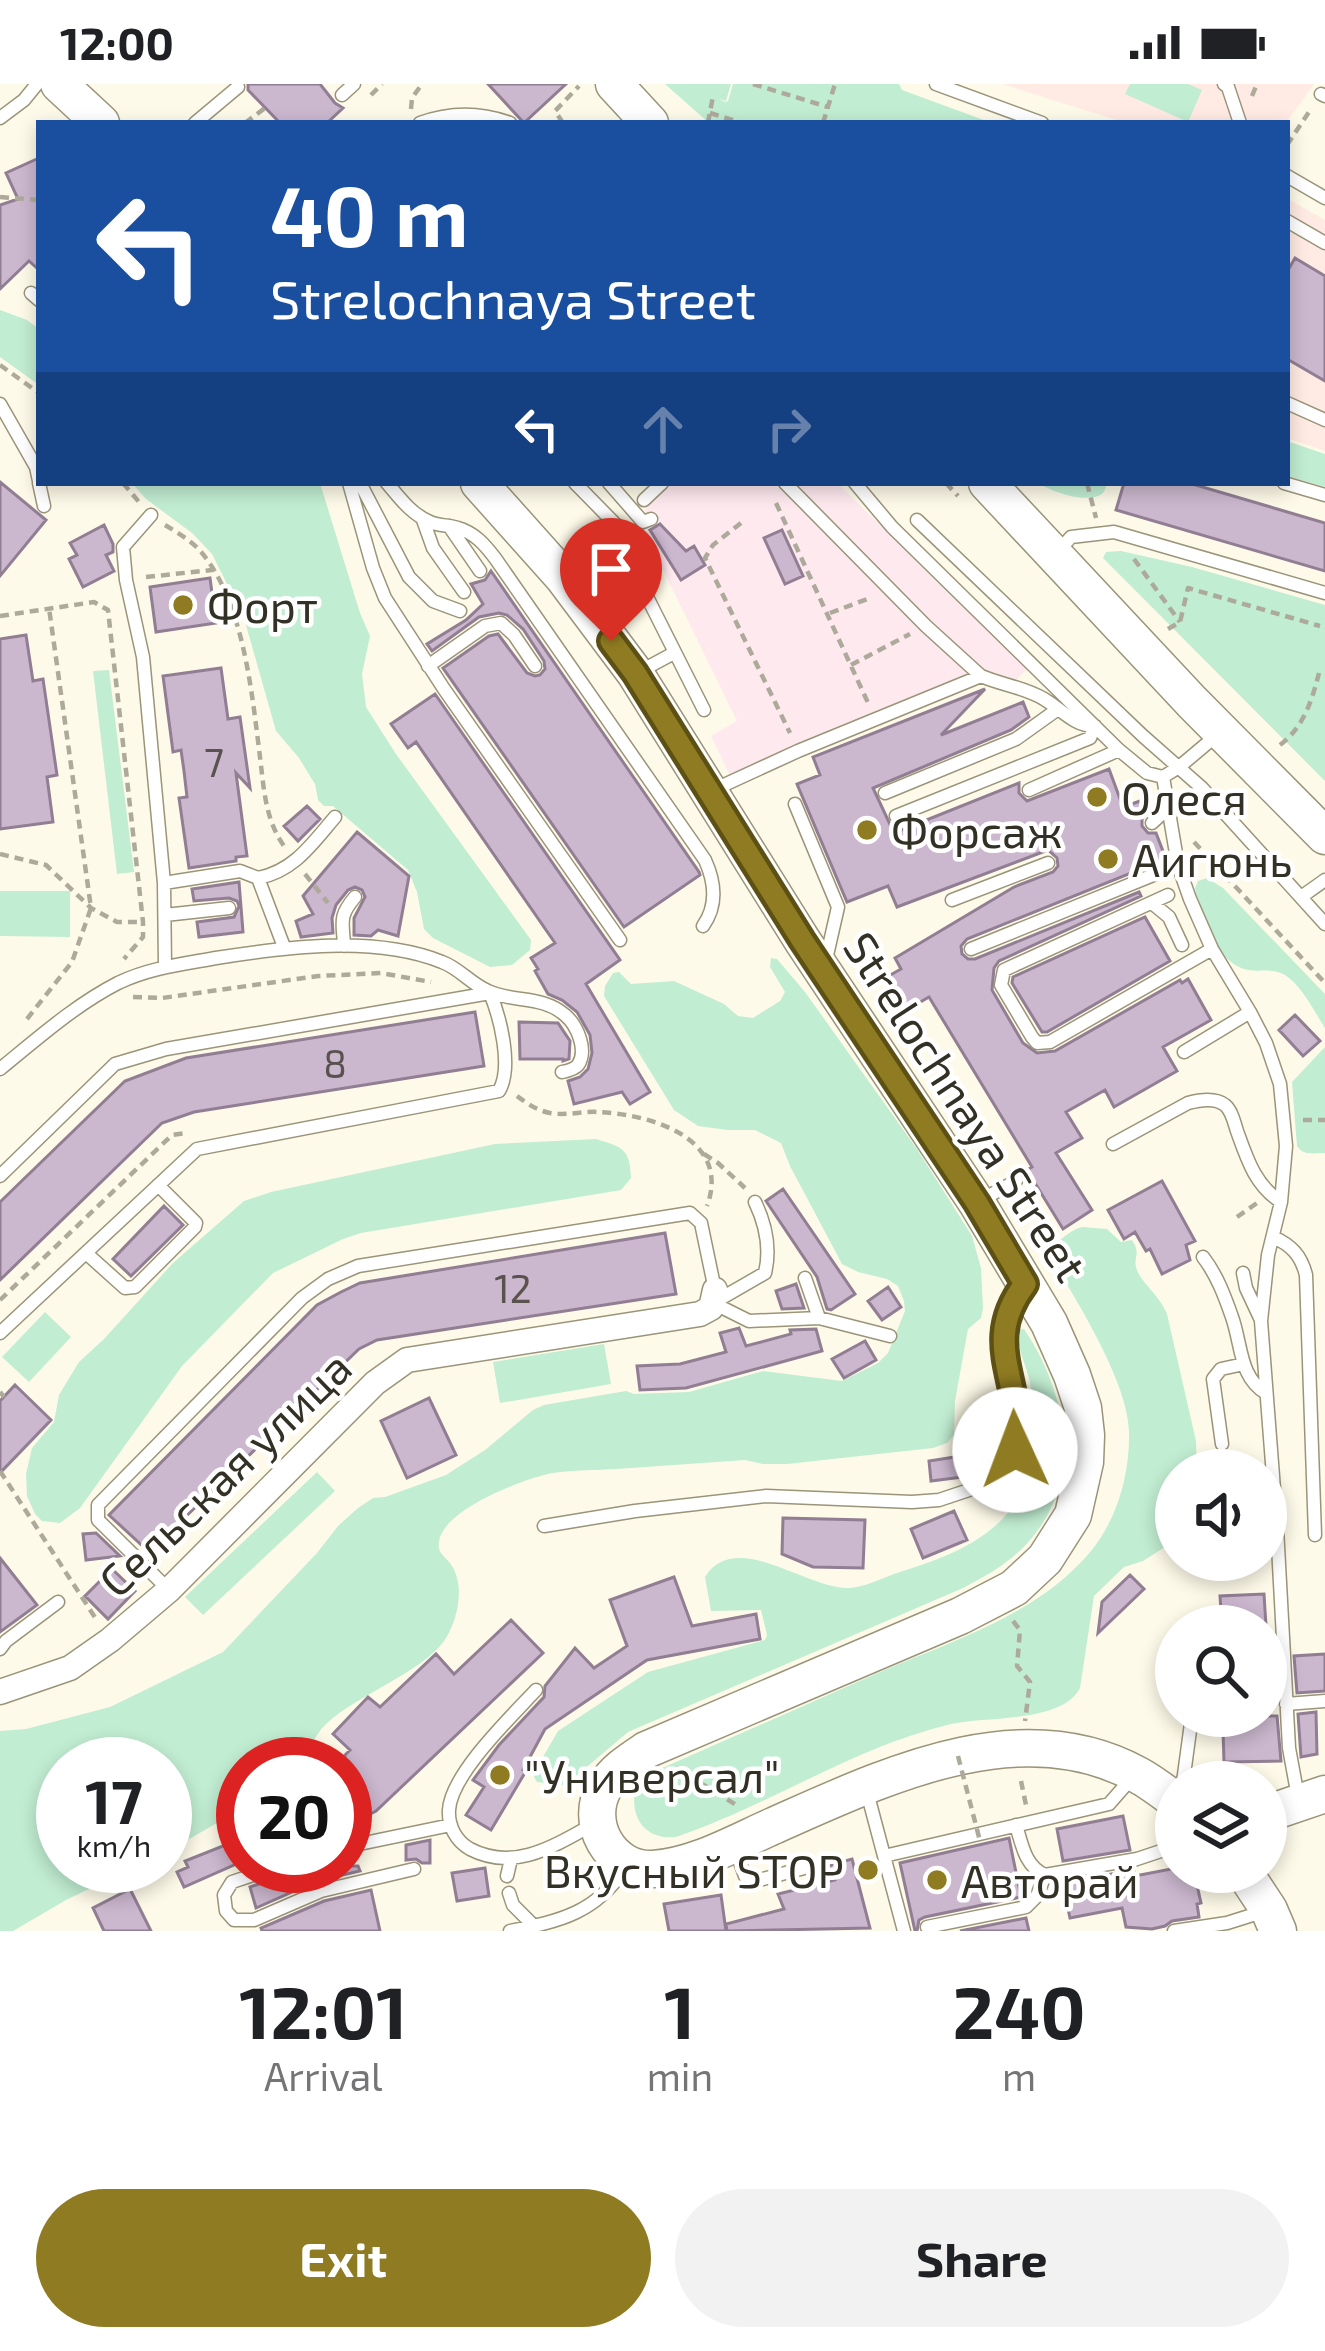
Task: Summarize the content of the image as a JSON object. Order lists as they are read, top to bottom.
{
  "streets": {
    "main road": ["Strelochnaya Street"],
    "street": ["Сельская улица"]
  },
  "places": [
    "Форт",
    "Олеся",
    "Форсаж",
    "Аигюнь",
    "\"Универсал\"",
    "Вкусный STOP",
    "Авторай"
  ],
  "house_numbers": ["7", "8", "12"],
  "page": {
    "status": "12:00",
    "turn": ["40 m", "Strelochnaya Street"],
    "speed": "17 km/h",
    "limit": "20",
    "eta": [
      "12:01",
      "Arrival",
      "1",
      "min",
      "240",
      "m"
    ],
    "buttons": ["Exit", "Share"]
  }
}
